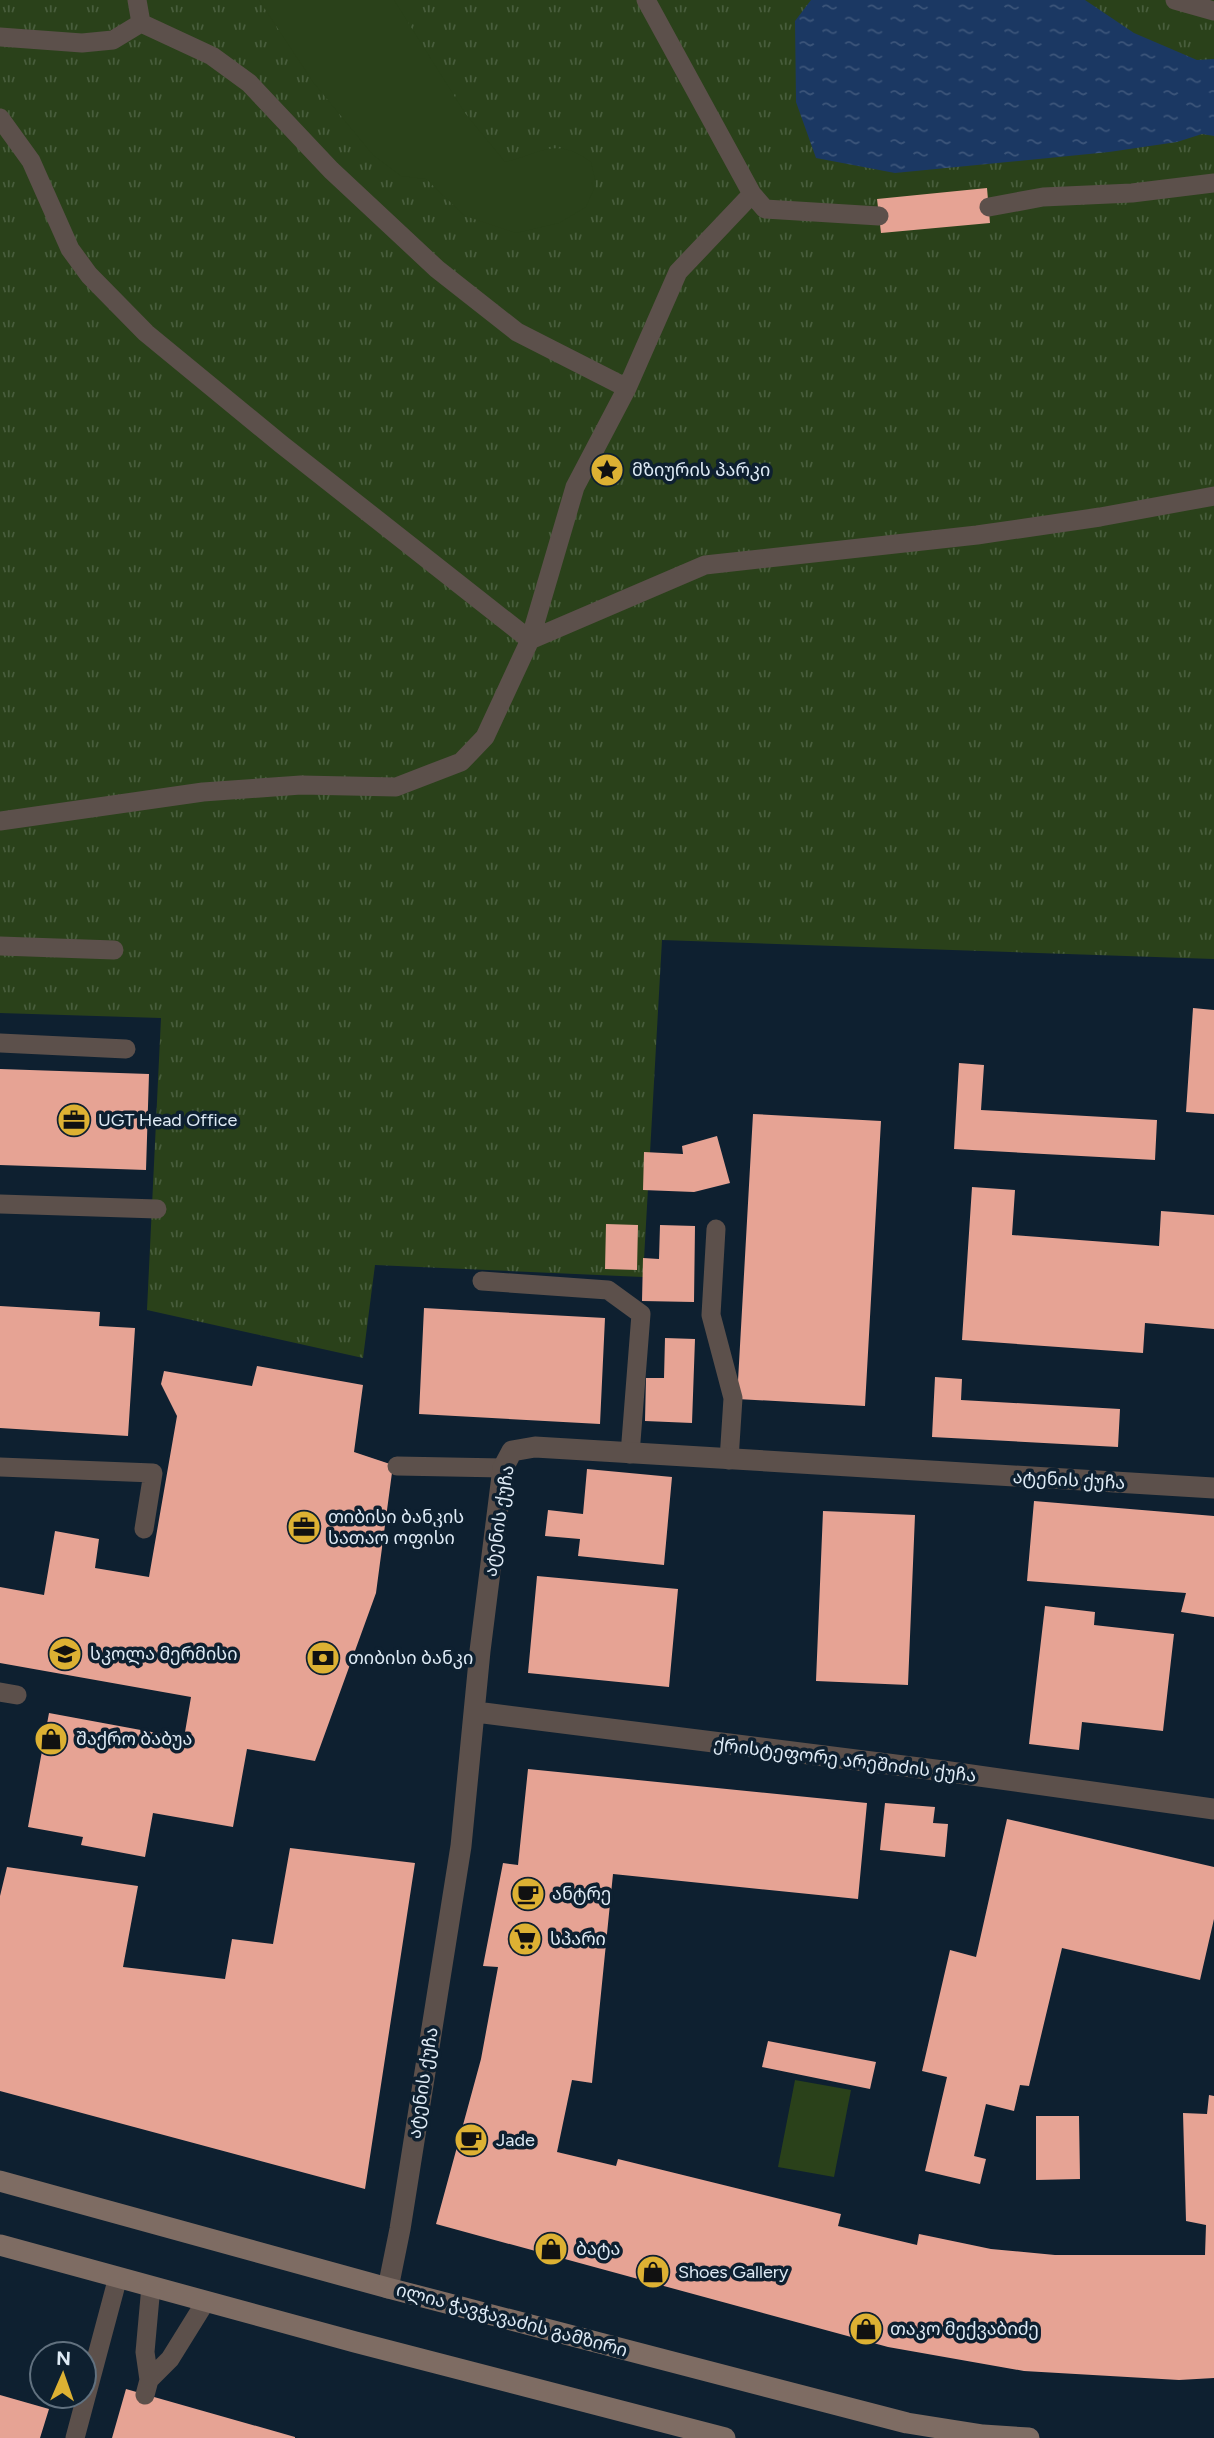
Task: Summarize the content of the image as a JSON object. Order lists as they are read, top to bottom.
{
  "streets": {
    "main road": ["ილია ჭავჭავაძის გამზირი"],
    "street": ["ატენის ქუჩა", "ქრისტეფორე არეშიძის ქუჩა"]
  },
  "crossings": [
    ["ატენის ქუჩა", "ქრისტეფორე არეშიძის ქუჩა"],
    ["ატენის ქუჩა", "ილია ჭავჭავაძის გამზირი"]
  ],
  "places": {
    "place": ["მზიურის პარკი"],
    "office": ["UGT Head Office", "თიბისი ბანკის სათაო ოფისი"],
    "school or university": ["სკოლა მერმისი"],
    "bank": ["თიბისი ბანკი"],
    "shop": [
      "შაქრო ბაბუა",
      "ბატა",
      "Shoes Gallery",
      "თაკო მექვაბიძე"
    ],
    "cafe": ["ანტრე", "Jade"],
    "supermarket": ["სპარი"]
  },
  "north": "top"
}
